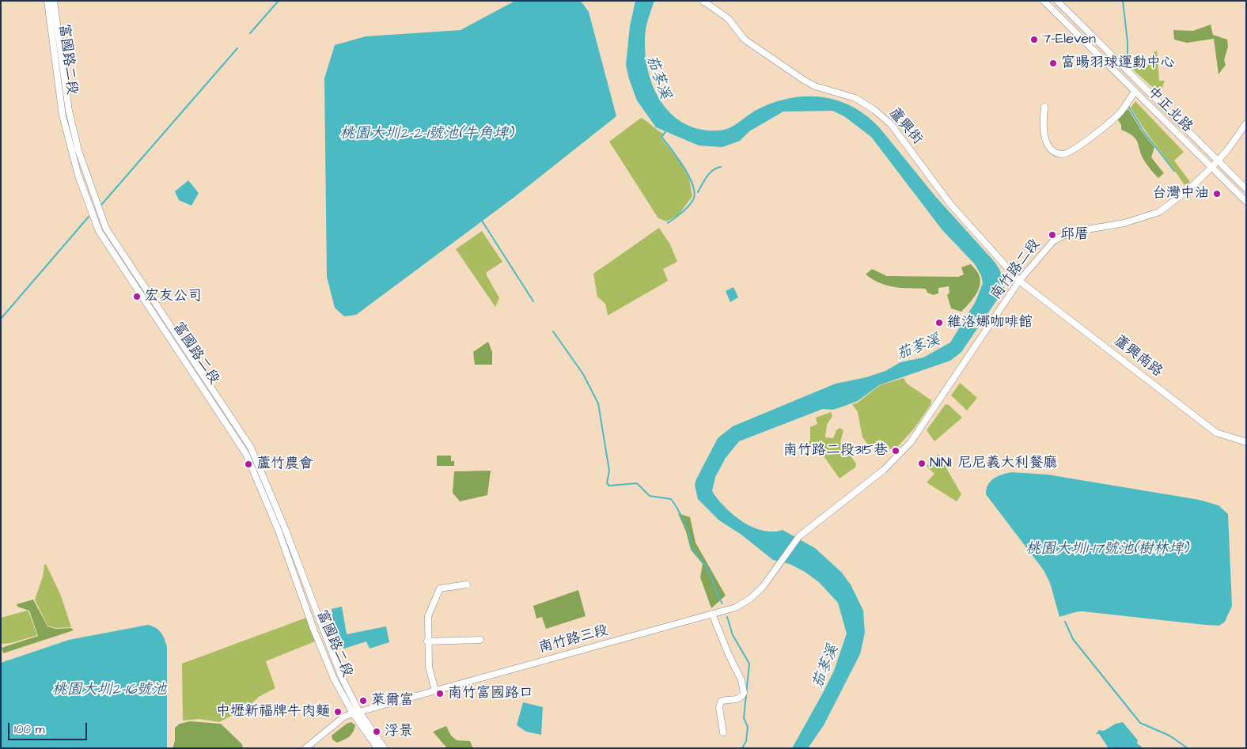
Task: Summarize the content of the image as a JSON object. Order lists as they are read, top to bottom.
{
  "streets": {
    "street": [
      "富國路二段",
      "中正北路",
      "蘆興街",
      "南竹路二段",
      "蘆興南路",
      "南竹路三段"
    ]
  },
  "crossings": [
    ["富國路二段", "南竹路三段"],
    ["中正北路", "南竹路二段"],
    ["蘆興街", "南竹路二段"],
    ["蘆興街", "蘆興南路"],
    ["南竹路二段", "蘆興南路"],
    ["南竹路二段", "南竹路三段"]
  ],
  "water": [
    "茄苳溪",
    "桃園大圳2-2-1號池(牛角埤)",
    "桃園大圳1-17號池(樹林埤)",
    "桃園大圳2-16號池"
  ],
  "places": [
    "7-Eleven",
    "富暘羽球運動中心",
    "台灣中油",
    "邱厝",
    "宏友公司",
    "維洛娜咖啡館",
    "南竹路二段315巷",
    "NINI 尼尼義大利餐廳",
    "蘆竹農會",
    "南竹富國路口",
    "萊爾富",
    "中壢新福牌牛肉麵",
    "浮景"
  ],
  "scale_bar": "100 m"
}
